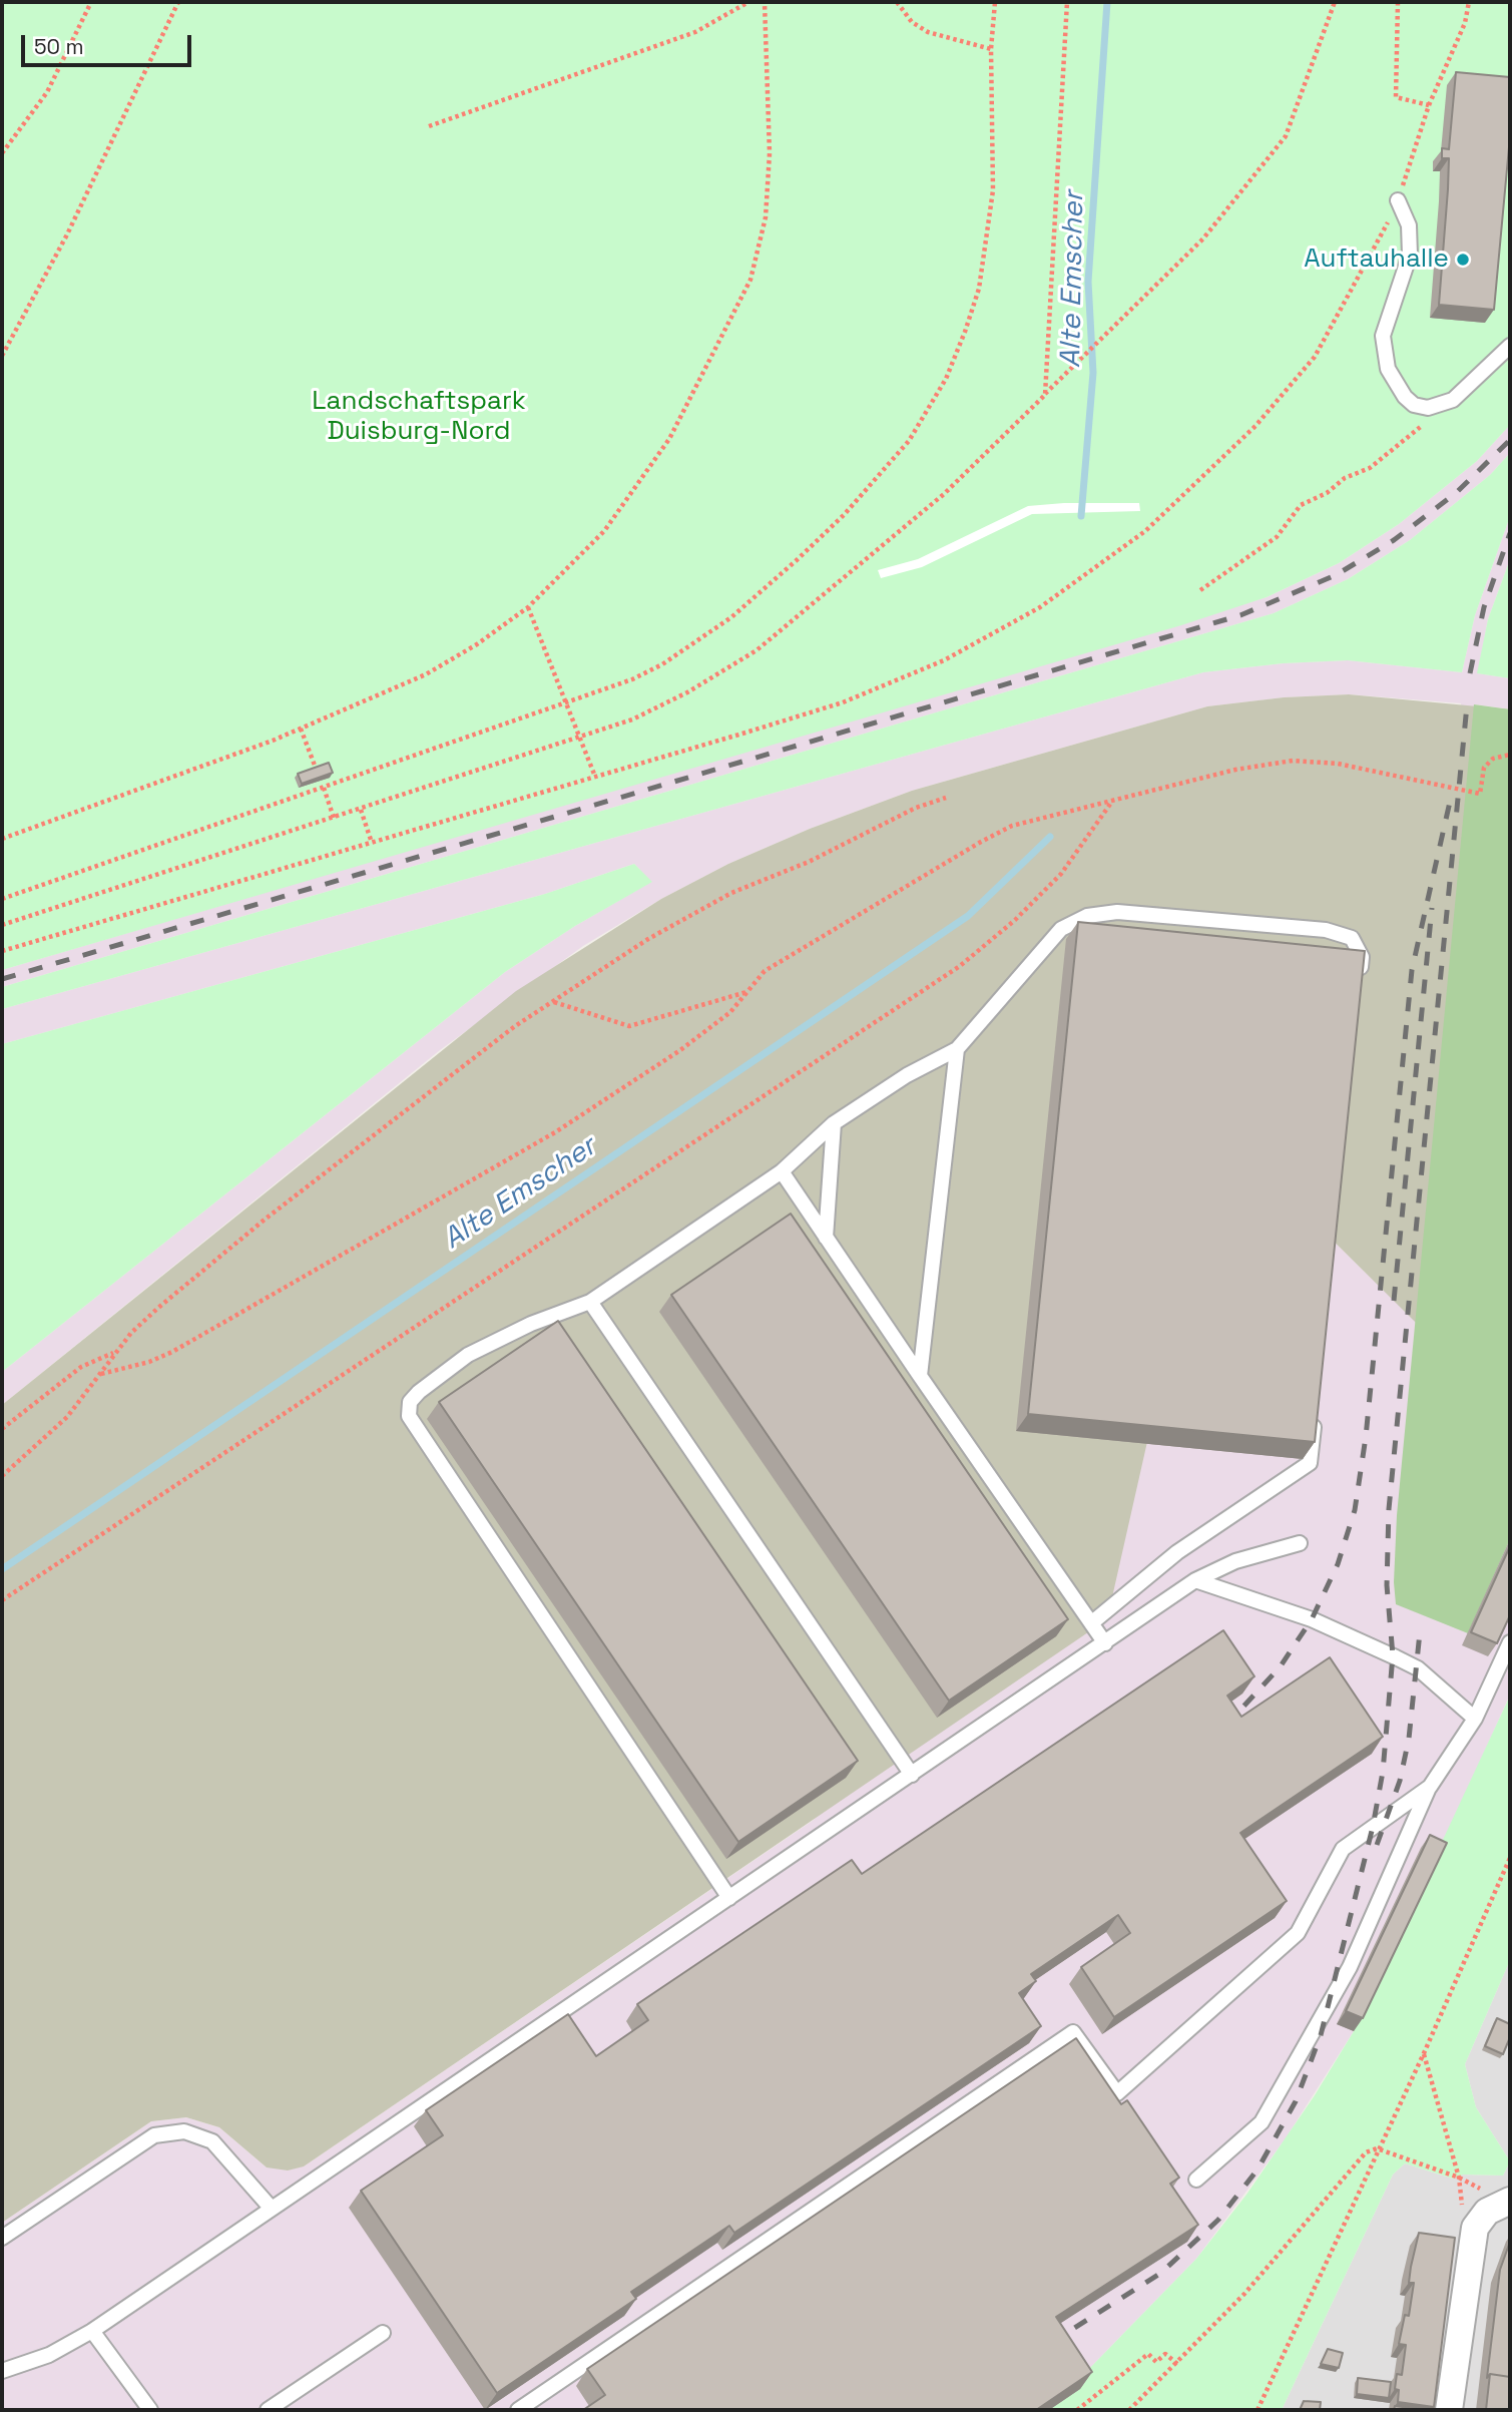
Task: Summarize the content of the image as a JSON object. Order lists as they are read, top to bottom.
{
  "water": ["Alte Emscher"],
  "parks": ["Landschaftspark Duisburg-Nord"],
  "places": ["Auftauhalle"],
  "scale_bar": "50 m"
}
